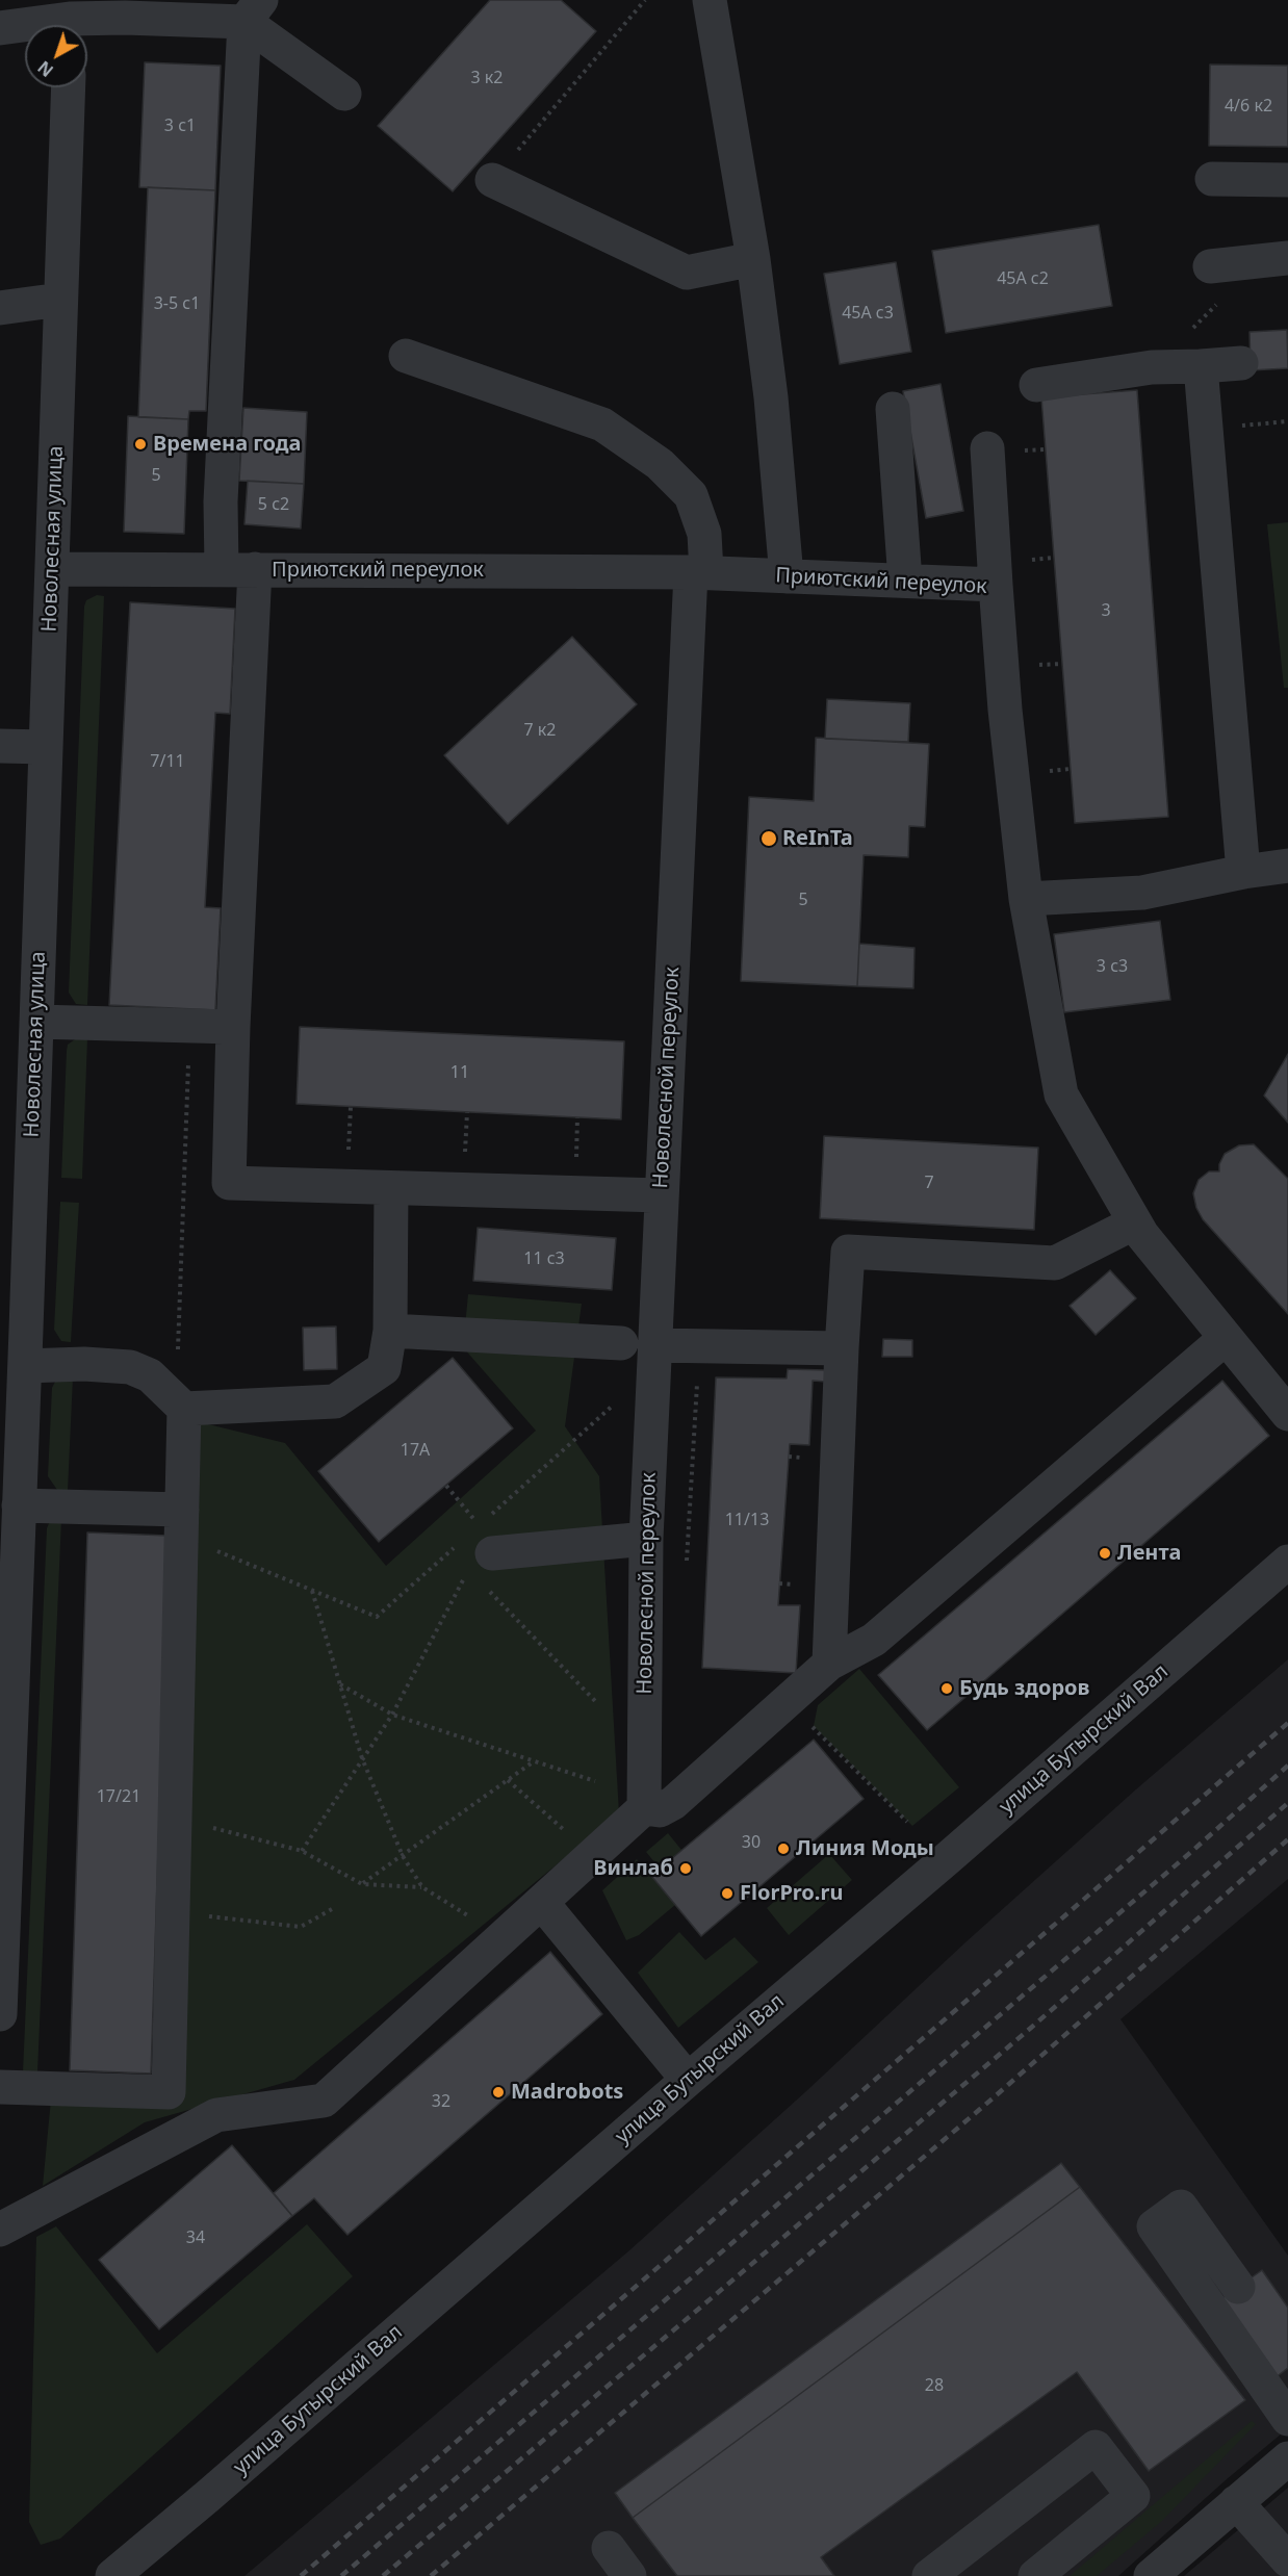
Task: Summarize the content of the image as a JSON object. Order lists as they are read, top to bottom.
{
  "streets": {
    "street": [
      "Новолесная улица",
      "Приютский переулок",
      "Новолесной переулок",
      "улица Бутырский Вал"
    ]
  },
  "crossings": [
    ["Новолесная улица", "Приютский переулок"],
    ["Приютский переулок", "Новолесной переулок"]
  ],
  "places": [
    "Времена года",
    "ReInTa",
    "Лента",
    "Будь здоров",
    "Линия Моды",
    "Винлаб",
    "FlorPro.ru",
    "Madrobots"
  ],
  "house_numbers": [
    "3 к2",
    "4/6 к2",
    "3 с1",
    "45А с2",
    "3-5 с1",
    "45А с3",
    "5",
    "5 с2",
    "3",
    "7 к2",
    "7/11",
    "5",
    "3 с3",
    "11",
    "7",
    "11 с3",
    "17А",
    "11/13",
    "17/21",
    "30",
    "32",
    "34",
    "28"
  ],
  "north": "bottom left"
}
